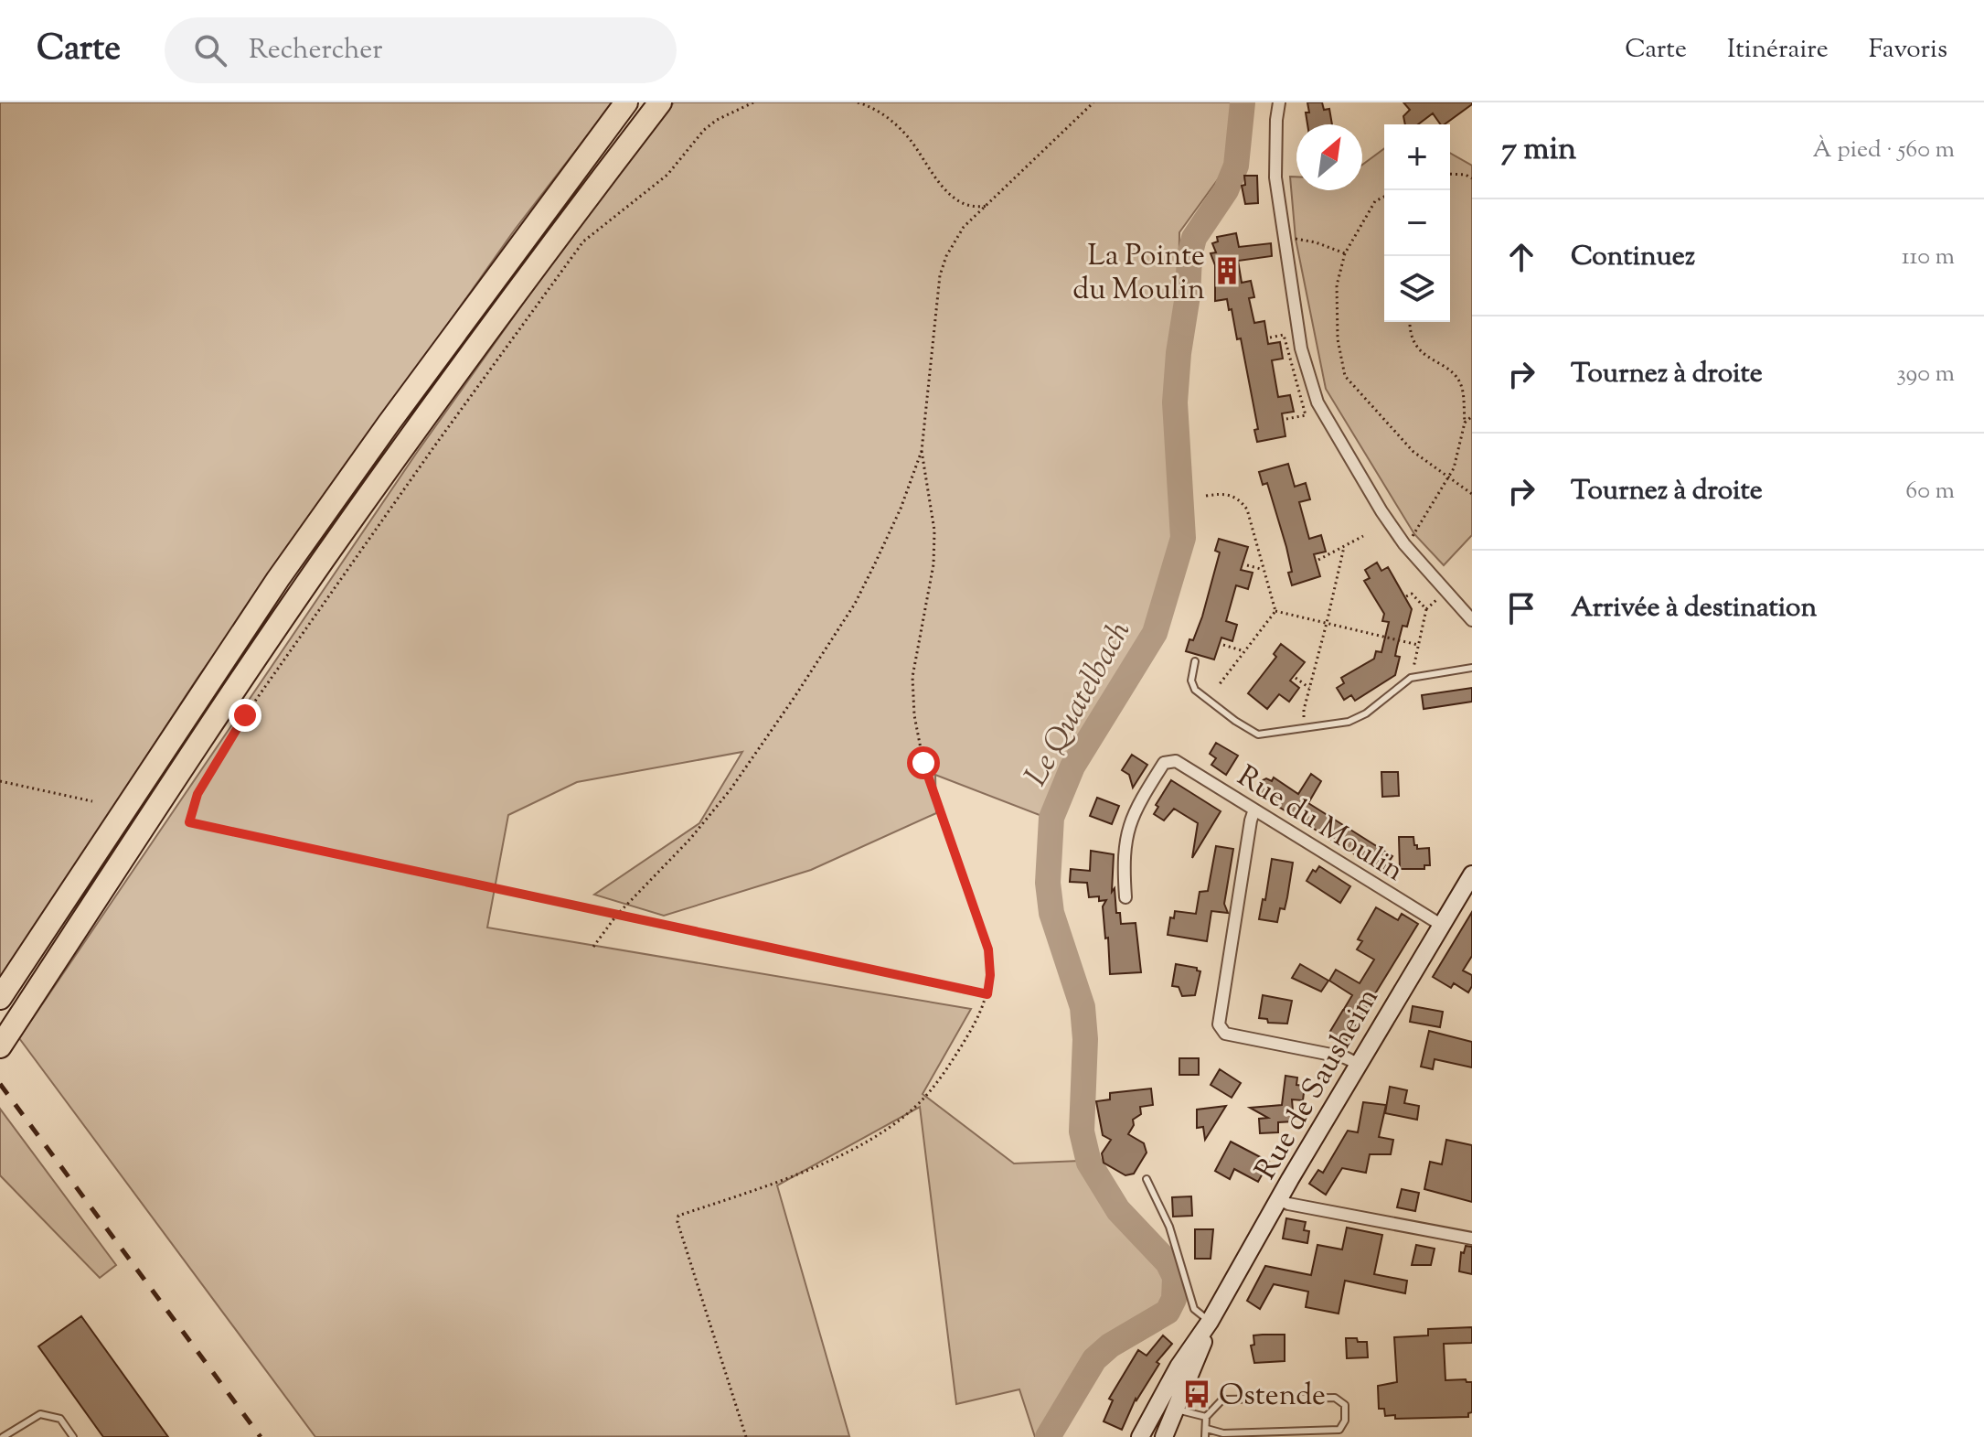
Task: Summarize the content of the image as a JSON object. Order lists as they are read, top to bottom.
{
  "streets": {
    "main road": ["Rue de Sausheim"],
    "street": ["Rue du Moulin"]
  },
  "crossings": [
    ["Rue du Moulin", "Rue de Sausheim"]
  ],
  "water": ["Le Quatelbach"],
  "places": {
    "building": ["La Pointe du Moulin"],
    "bus stop": ["Ostende"]
  },
  "north": "top right",
  "page": {
    "header": "Carte",
    "search": "Rechercher",
    "nav": ["Carte", "Itinéraire", "Favoris"],
    "heading": ["7 min", "À pied · 560 m"],
    "map_buttons": ["+", "−"],
    "list": [
      ["Continuez", "110 m"],
      ["Tournez à droite", "390 m"],
      ["Tournez à droite", "60 m"],
      "Arrivée à destination"
    ]
  }
}
